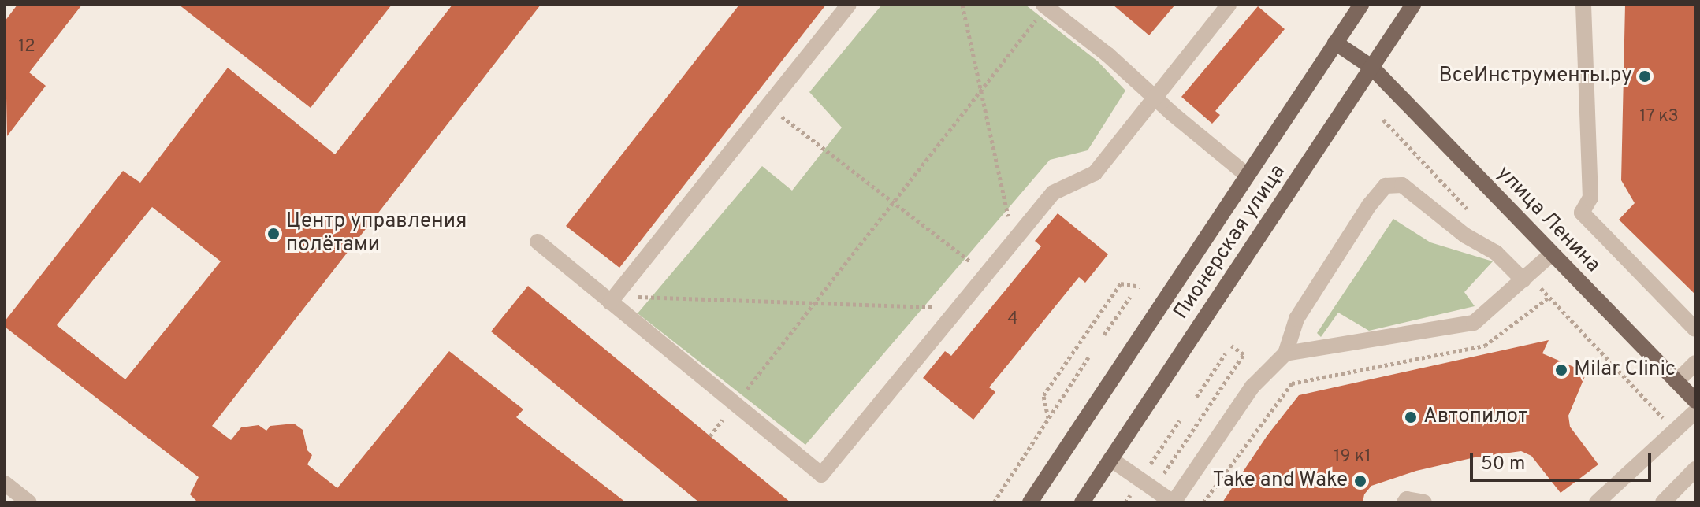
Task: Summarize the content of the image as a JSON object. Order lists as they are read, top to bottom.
{
  "streets": {
    "main road": ["улица Ленина", "Пионерская улица"]
  },
  "crossings": [
    ["улица Ленина", "Пионерская улица"]
  ],
  "places": [
    "ВсеИнструменты.ру",
    "Центр управления полётами",
    "Milar Clinic",
    "Автопилот",
    "Take and Wake"
  ],
  "house_numbers": [
    "12",
    "17 к3",
    "4",
    "19 к1"
  ],
  "scale_bar": "50 m"
}
